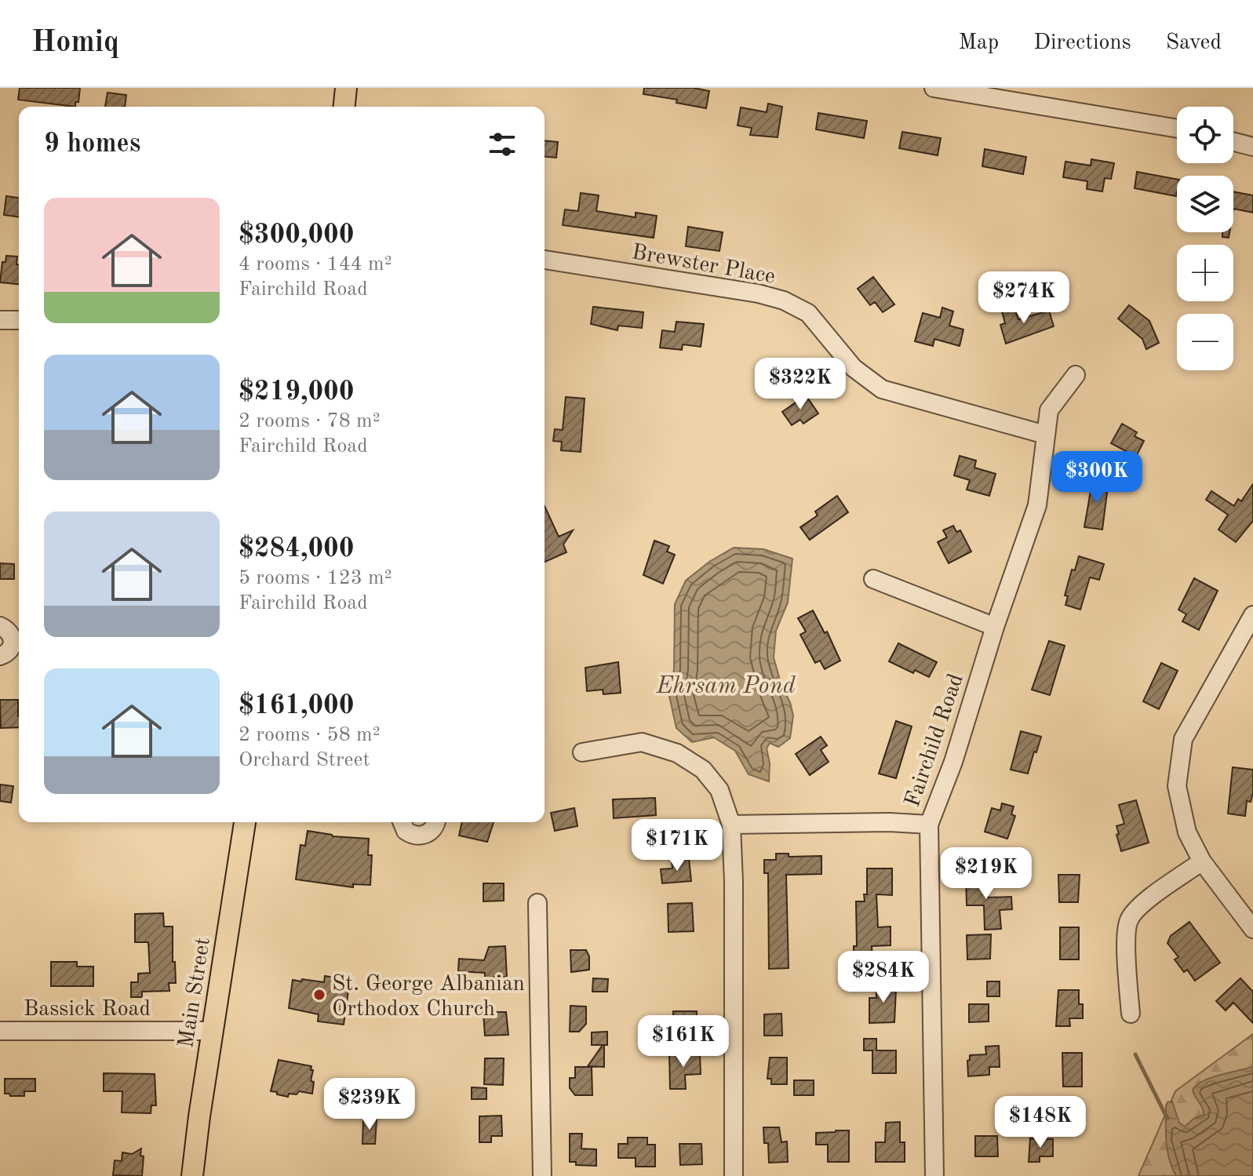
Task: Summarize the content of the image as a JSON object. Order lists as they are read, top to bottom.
{
  "streets": {
    "main road": ["Main Street"],
    "street": ["Brewster Place", "Fairchild Road", "Bassick Road"]
  },
  "crossings": [
    ["Brewster Place", "Fairchild Road"],
    ["Main Street", "Bassick Road"]
  ],
  "water": ["Ehrsam Pond"],
  "places": ["St. George Albanian Orthodox Church"],
  "page": {
    "header": "Homiq",
    "nav": ["Map", "Directions", "Saved"],
    "map_buttons": ["+", "−"],
    "heading": "9 homes",
    "list": [
      {
        "name": "$300,000",
        "note": "4 rooms · 144 m² · Fairchild Road"
      },
      {
        "name": "$219,000",
        "note": "2 rooms · 78 m² · Fairchild Road"
      },
      {
        "name": "$284,000",
        "note": "5 rooms · 123 m² · Fairchild Road"
      },
      {
        "name": "$161,000",
        "note": "2 rooms · 58 m² · Orchard Street"
      }
    ],
    "price": [
      "$274K",
      "$322K",
      "$300K",
      "$171K",
      "$219K",
      "$284K",
      "$161K",
      "$239K",
      "$148K"
    ]
  }
}
